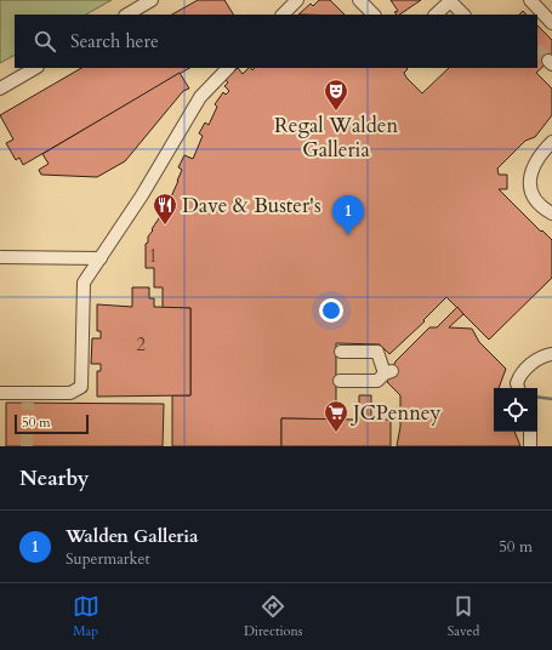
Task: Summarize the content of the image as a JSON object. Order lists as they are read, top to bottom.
{
  "places": {
    "theatre": ["Regal Walden Galleria"],
    "restaurant": ["Dave & Buster's"],
    "supermarket": ["JCPenney"]
  },
  "house_numbers": ["1", "2"],
  "scale_bar": "50 m",
  "page": {
    "search": "Search here",
    "pins": "1",
    "scale": "50 m",
    "heading": "Nearby",
    "list": [
      {
        "mark": "1",
        "name": "Walden Galleria",
        "note": "Supermarket",
        "value": "50 m"
      }
    ],
    "nav": ["Map", "Directions", "Saved"]
  }
}
